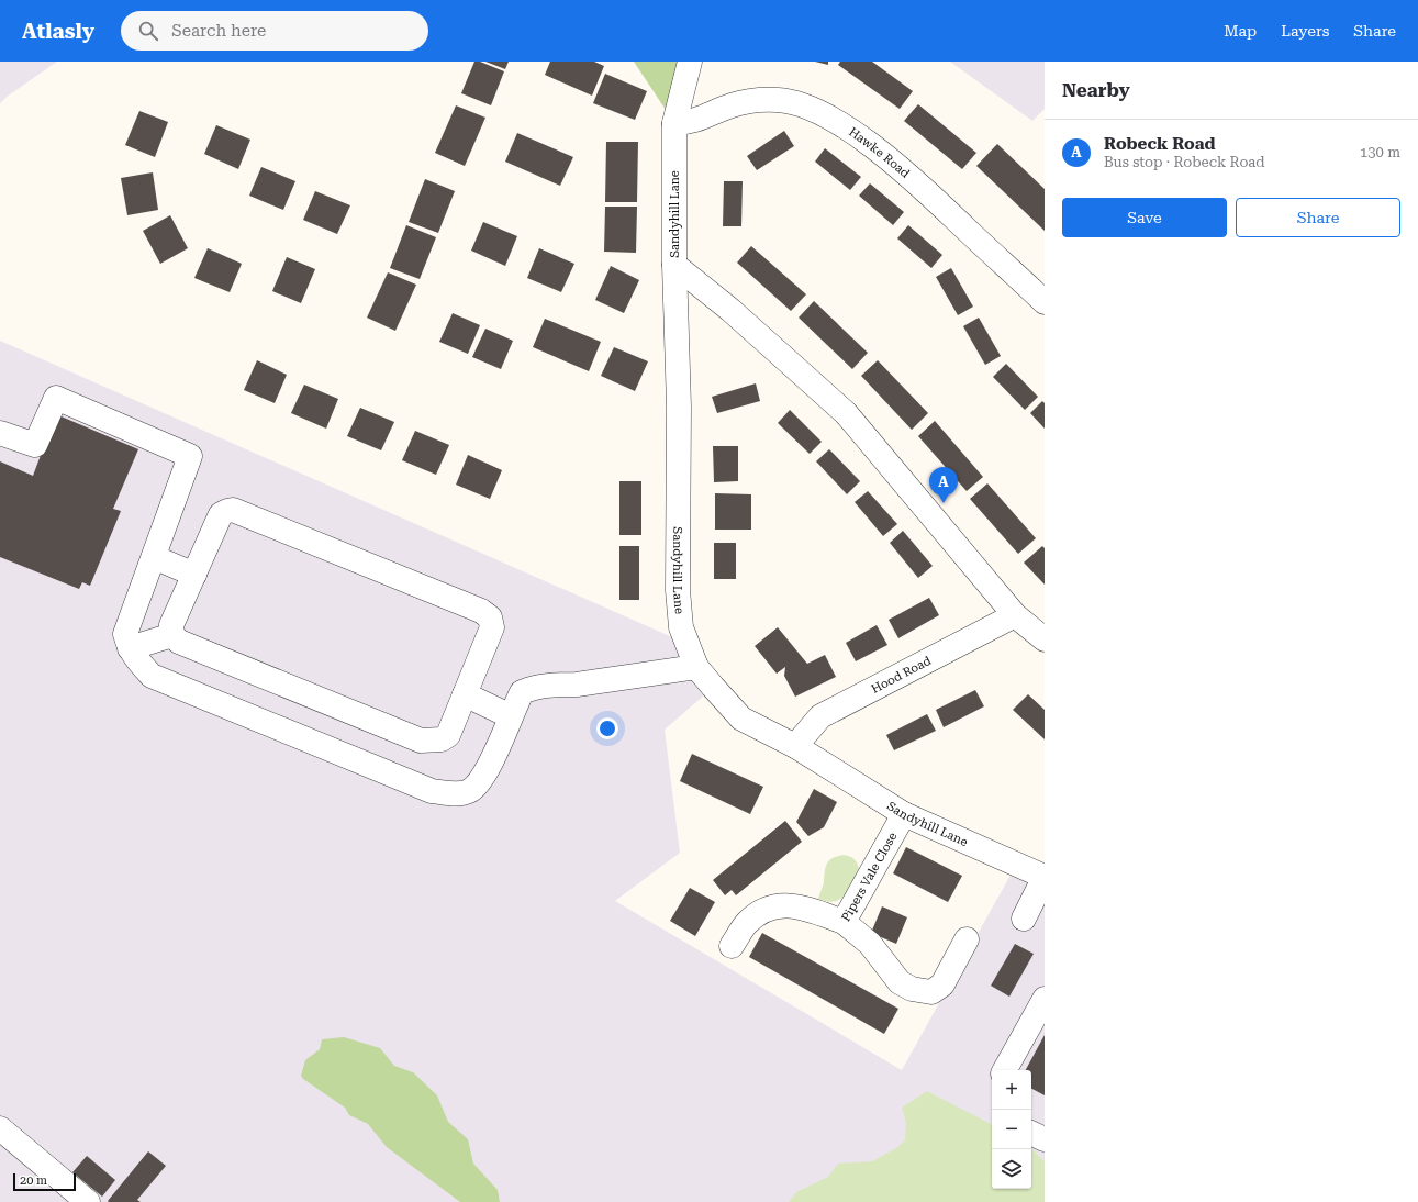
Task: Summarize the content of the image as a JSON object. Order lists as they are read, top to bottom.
{
  "streets": {
    "street": [
      "Hawke Road",
      "Sandyhill Lane",
      "Hood Road",
      "Pipers Vale Close"
    ]
  },
  "crossings": [
    ["Hawke Road", "Sandyhill Lane"],
    ["Sandyhill Lane", "Hood Road"],
    ["Sandyhill Lane", "Pipers Vale Close"]
  ],
  "scale_bar": "20 m",
  "page": {
    "header": "Atlasly",
    "search": "Search here",
    "nav": ["Map", "Layers", "Share"],
    "heading": "Nearby",
    "list": [
      {
        "mark": "A",
        "name": "Robeck Road",
        "note": "Bus stop · Robeck Road",
        "value": "130 m"
      }
    ],
    "buttons": ["Save", "Share"],
    "pins": "A",
    "map_buttons": ["+", "−"],
    "scale": "20 m"
  }
}
